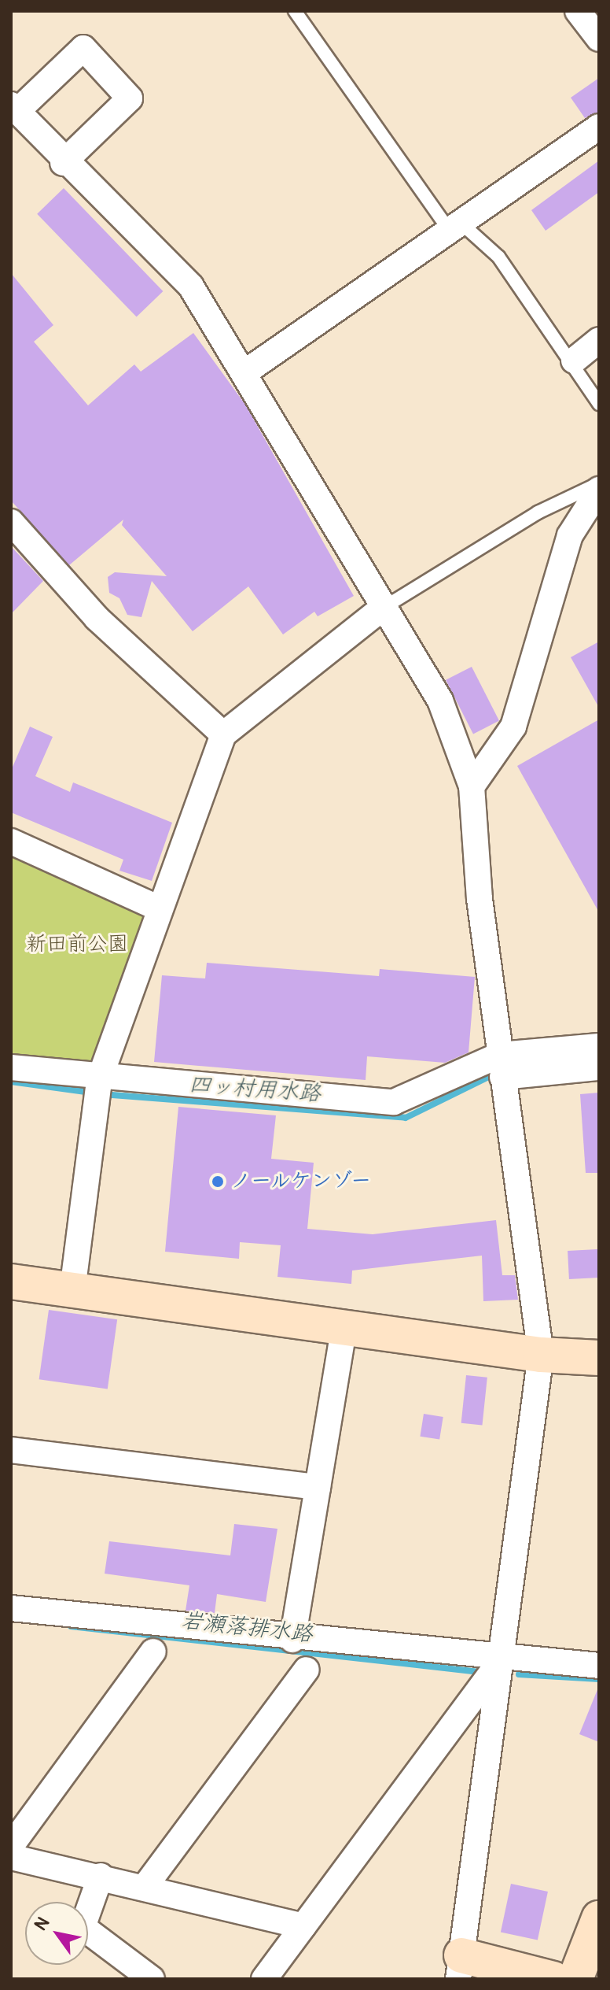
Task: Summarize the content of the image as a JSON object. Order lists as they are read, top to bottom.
{
  "water": ["四ッ村用水路", "岩瀬落排水路"],
  "parks": ["新田前公園"],
  "places": ["ノールケンゾー"],
  "north": "top left"
}
